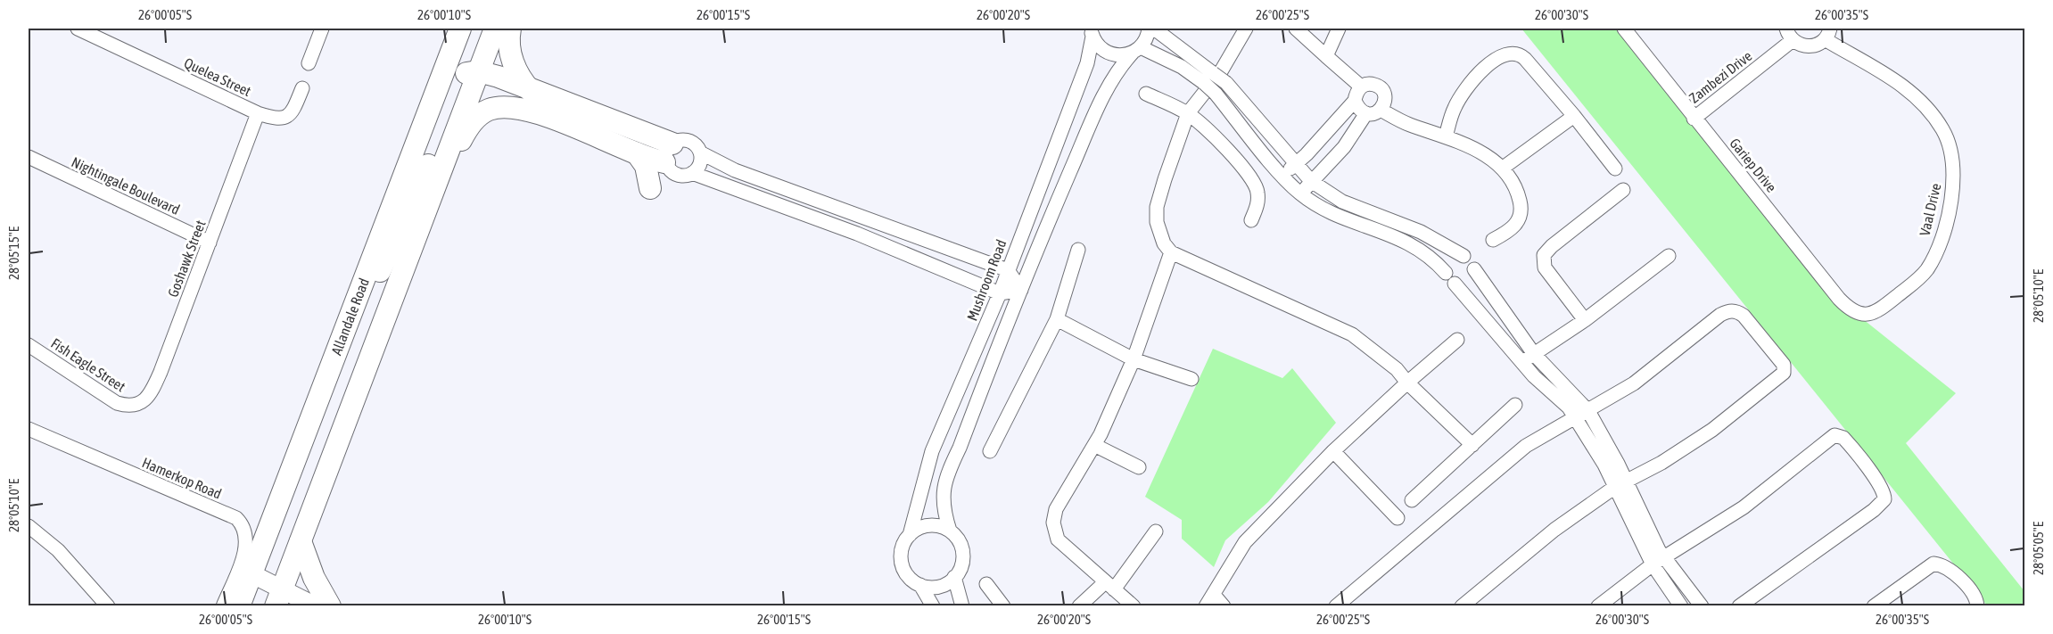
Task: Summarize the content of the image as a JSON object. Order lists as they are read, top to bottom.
{
  "streets": {
    "main road": ["Allandale Road"],
    "street": [
      "Quelea Street",
      "Zambezi Drive",
      "Gariep Drive",
      "Nightingale Boulevard",
      "Vaal Drive",
      "Goshawk Street",
      "Mushroom Road",
      "Fish Eagle Street",
      "Hamerkop Road"
    ]
  },
  "crossings": [
    ["Quelea Street", "Goshawk Street"],
    ["Zambezi Drive", "Gariep Drive"],
    ["Gariep Drive", "Vaal Drive"],
    ["Nightingale Boulevard", "Goshawk Street"],
    ["Goshawk Street", "Fish Eagle Street"]
  ],
  "coordinates": [
    "26°00'05\"S",
    "26°00'10\"S",
    "26°00'15\"S",
    "26°00'20\"S",
    "26°00'25\"S",
    "26°00'30\"S",
    "26°00'35\"S",
    "28°05'15\"E",
    "28°05'10\"E",
    "28°05'05\"E"
  ]
}
